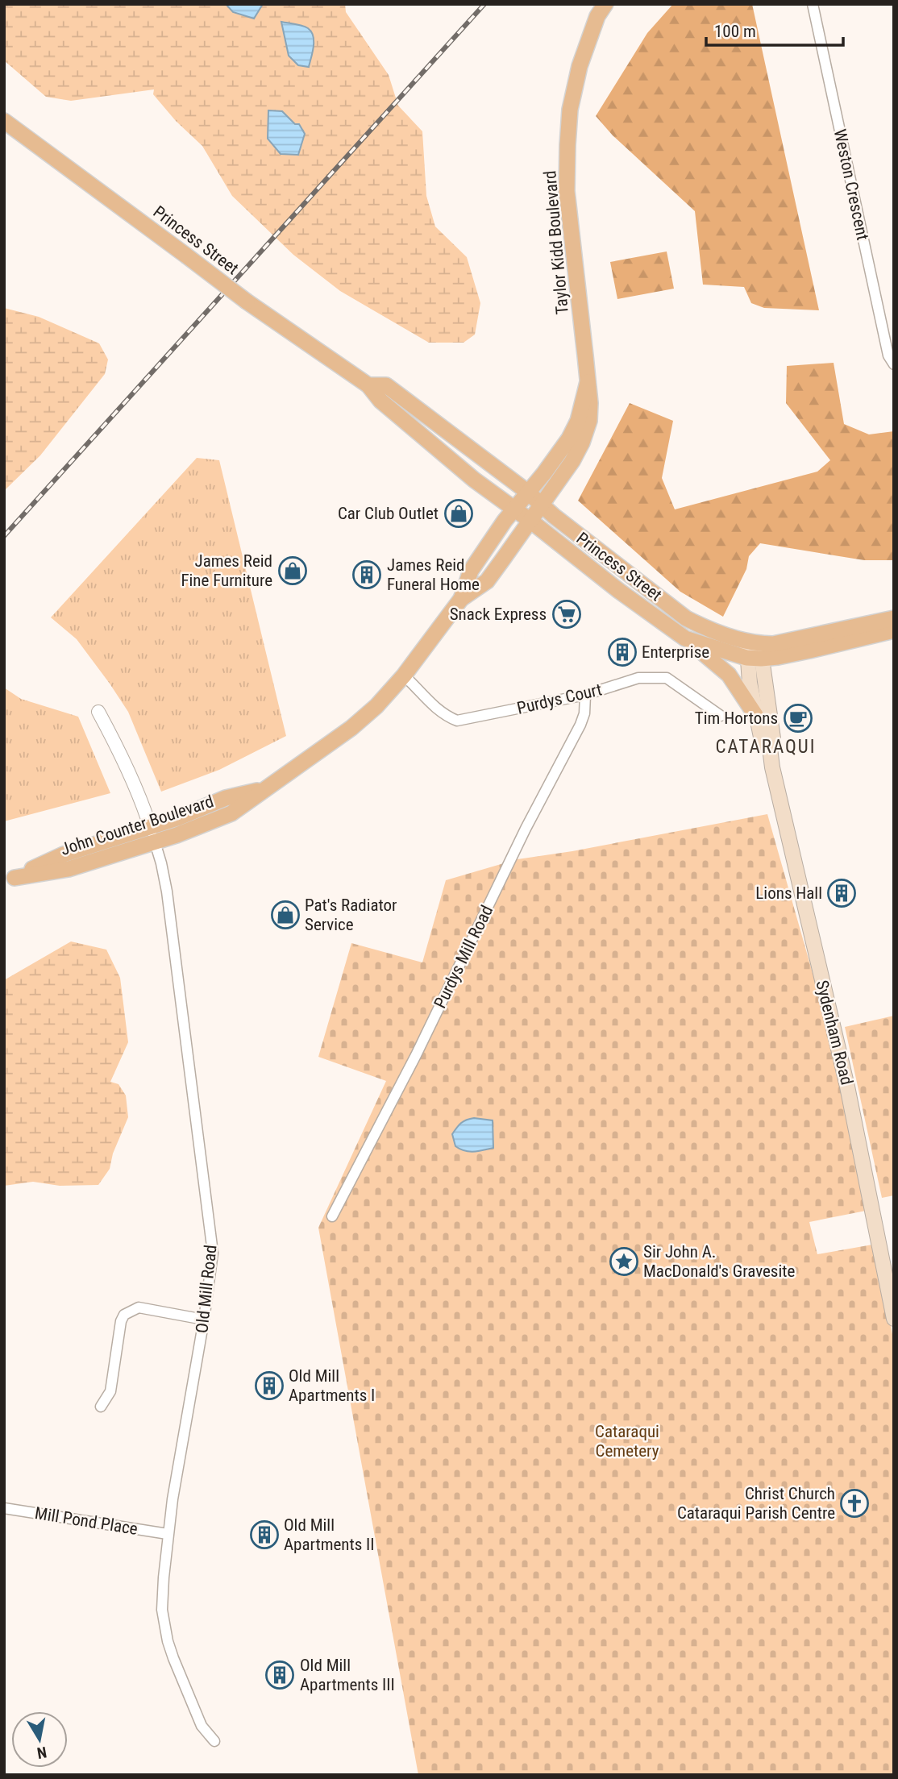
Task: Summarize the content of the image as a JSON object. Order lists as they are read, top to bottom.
{
  "streets": {
    "main road": [
      "Princess Street",
      "Taylor Kidd Boulevard",
      "John Counter Boulevard",
      "Sydenham Road"
    ],
    "street": [
      "Weston Crescent",
      "Purdys Court",
      "Purdys Mill Road",
      "Old Mill Road",
      "Mill Pond Place"
    ]
  },
  "crossings": [
    ["Princess Street", "Taylor Kidd Boulevard"],
    ["Princess Street", "John Counter Boulevard"],
    ["Princess Street", "Sydenham Road"],
    ["Taylor Kidd Boulevard", "John Counter Boulevard"],
    ["Purdys Court", "John Counter Boulevard"],
    ["Purdys Court", "Purdys Mill Road"],
    ["John Counter Boulevard", "Old Mill Road"],
    ["Old Mill Road", "Mill Pond Place"]
  ],
  "districts": ["CATARAQUI"],
  "parks": ["Cataraqui Cemetery"],
  "places": {
    "shop": ["Car Club Outlet", "James Reid Fine Furniture", "Pat's Radiator Service"],
    "building": [
      "James Reid Funeral Home",
      "Enterprise",
      "Lions Hall",
      "Old Mill Apartments I",
      "Old Mill Apartments II",
      "Old Mill Apartments III"
    ],
    "supermarket": ["Snack Express"],
    "cafe": ["Tim Hortons"],
    "place": ["Sir John A. MacDonald's Gravesite"],
    "church": ["Christ Church Cataraqui Parish Centre"]
  },
  "scale_bar": "100 m",
  "north": "bottom"
}
